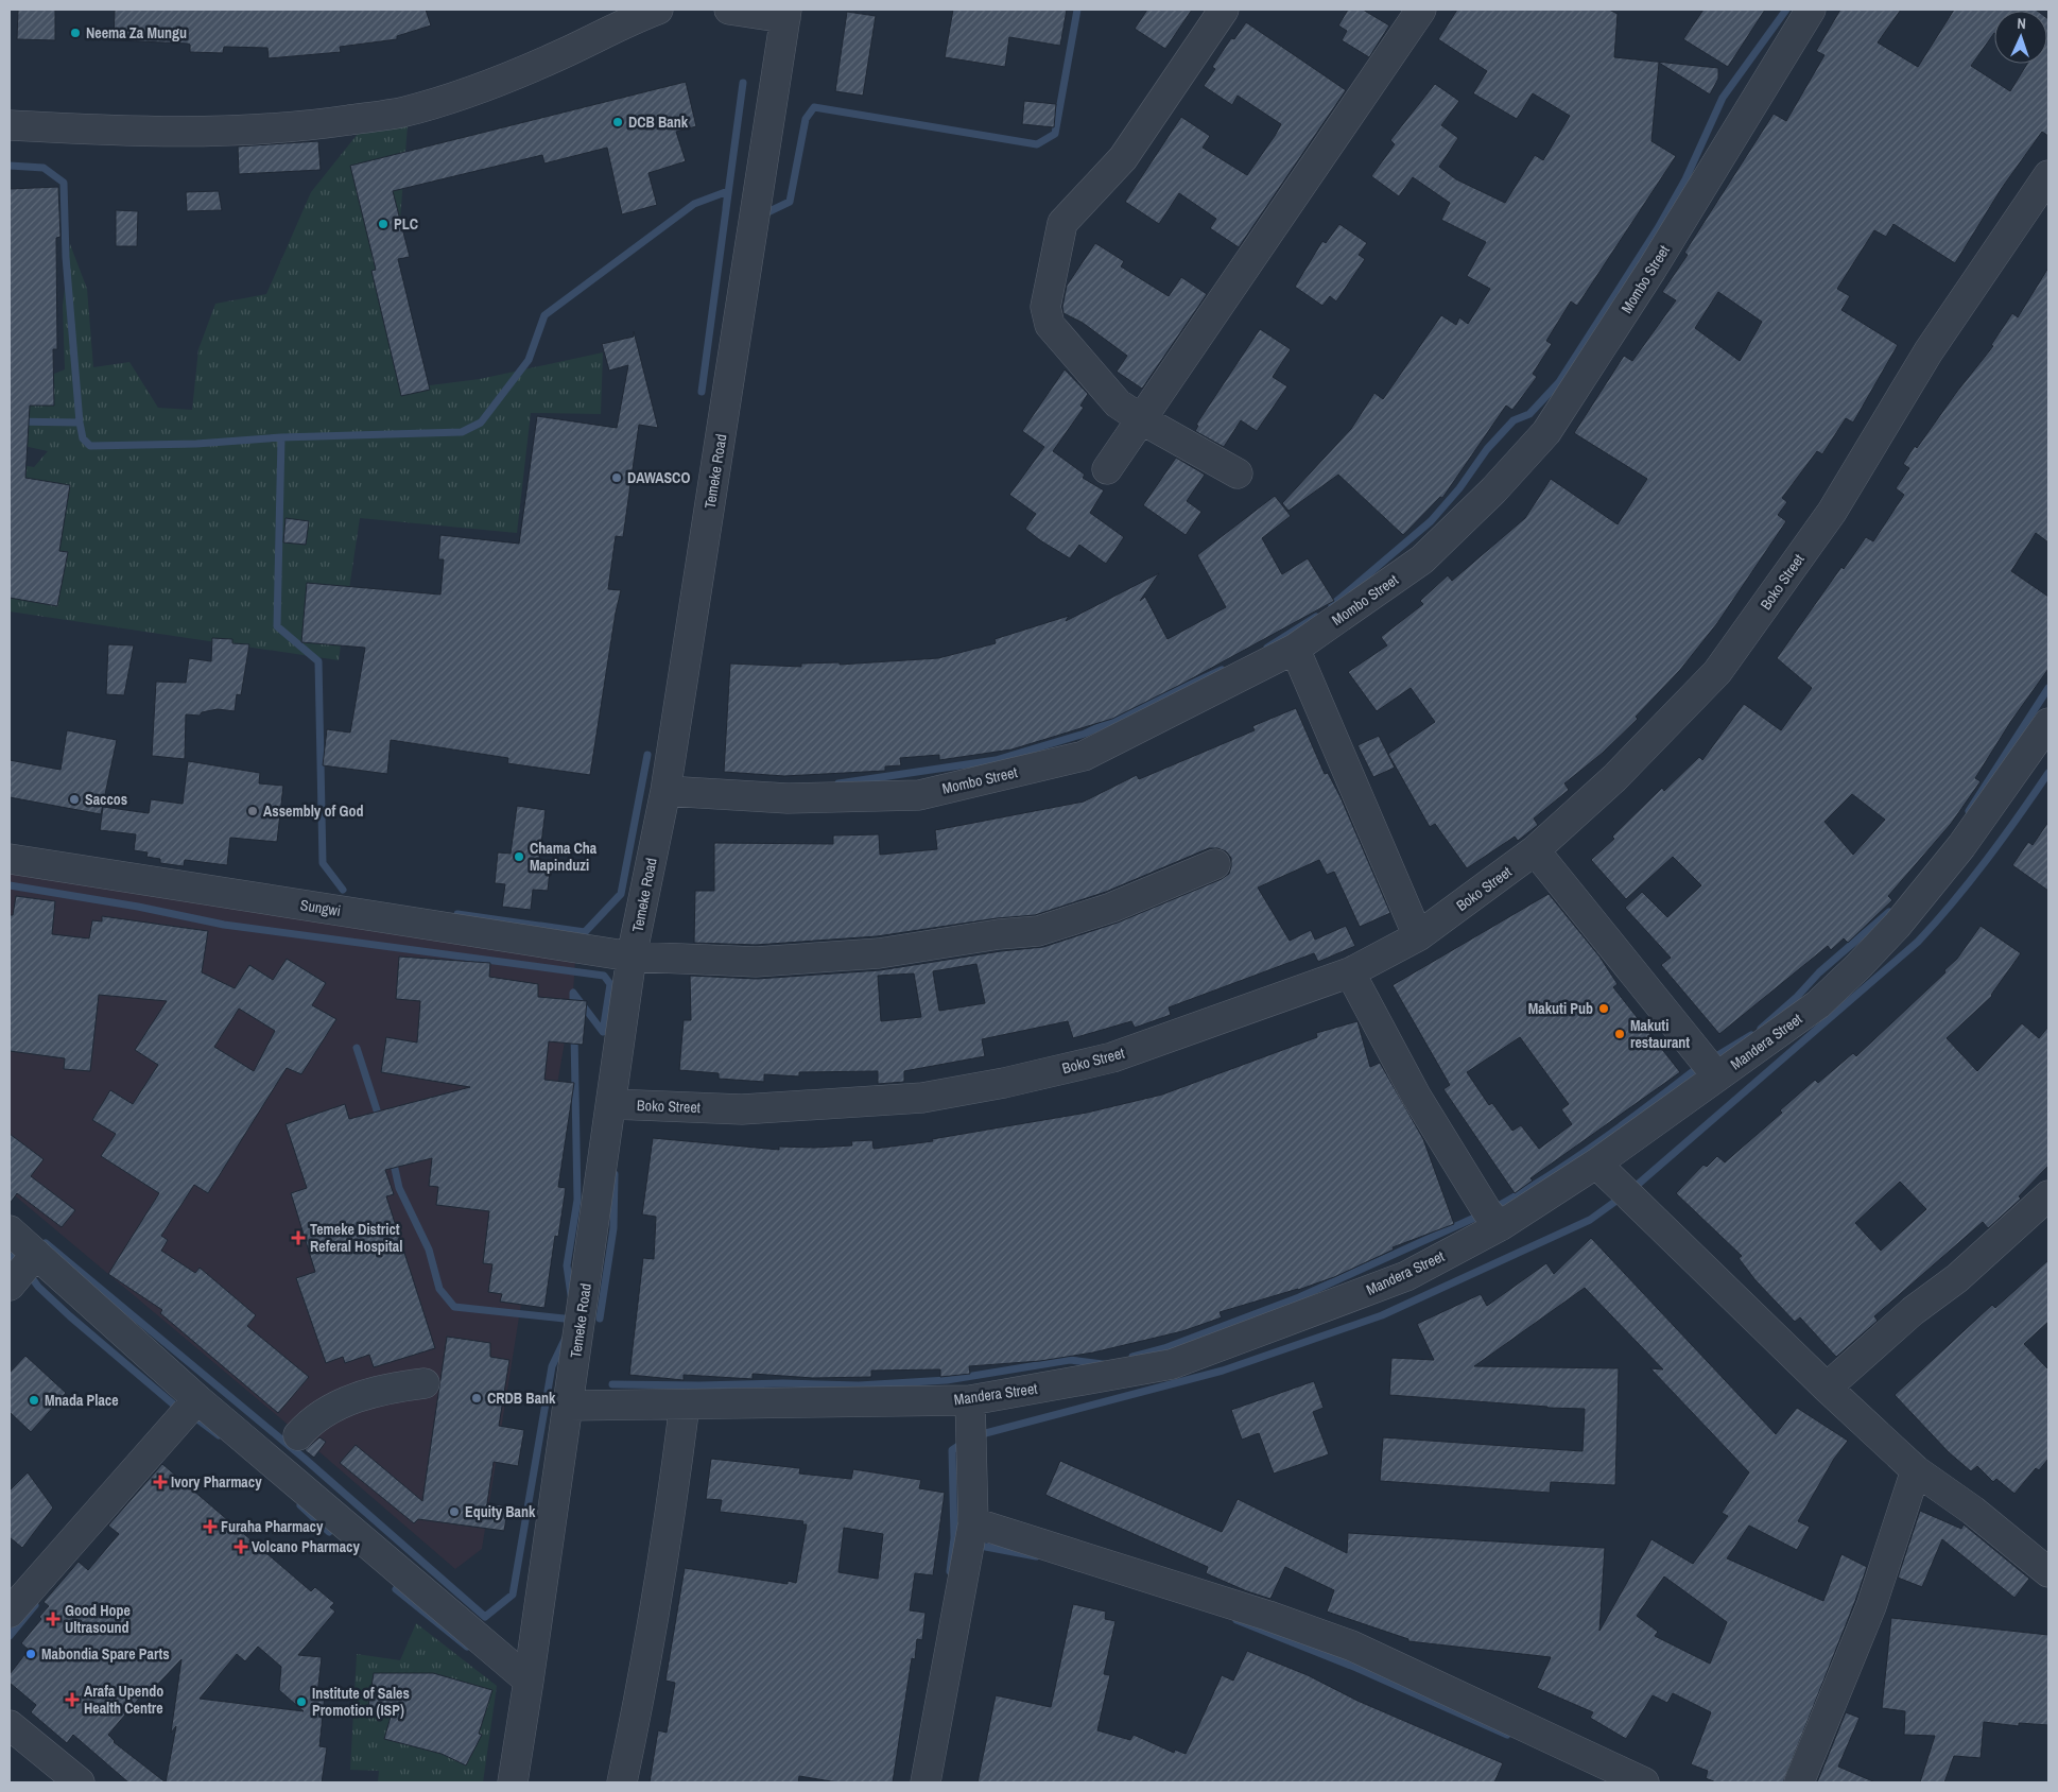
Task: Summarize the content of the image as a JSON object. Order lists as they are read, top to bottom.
{
  "streets": {
    "street": [
      "Mombo Street",
      "Temeke Road",
      "Boko Street",
      "Sungwi",
      "Mandera Street"
    ]
  },
  "crossings": [
    ["Mombo Street", "Temeke Road"],
    ["Temeke Road", "Boko Street"],
    ["Temeke Road", "Sungwi"],
    ["Temeke Road", "Mandera Street"]
  ],
  "places": {
    "other": [
      "Neema Za Mungu",
      "DCB Bank",
      "PLC",
      "DAWASCO",
      "Saccos",
      "Assembly of God",
      "Chama Cha Mapinduzi",
      "Makuti Pub",
      "Makuti restaurant",
      "CRDB Bank",
      "Mnada Place",
      "Equity Bank",
      "Mabondia Spare Parts",
      "Institute of Sales Promotion (ISP)"
    ],
    "health": [
      "Temeke District Referal Hospital",
      "Ivory Pharmacy",
      "Furaha Pharmacy",
      "Volcano Pharmacy",
      "Good Hope Ultrasound",
      "Arafa Upendo Health Centre"
    ]
  },
  "north": "top"
}
